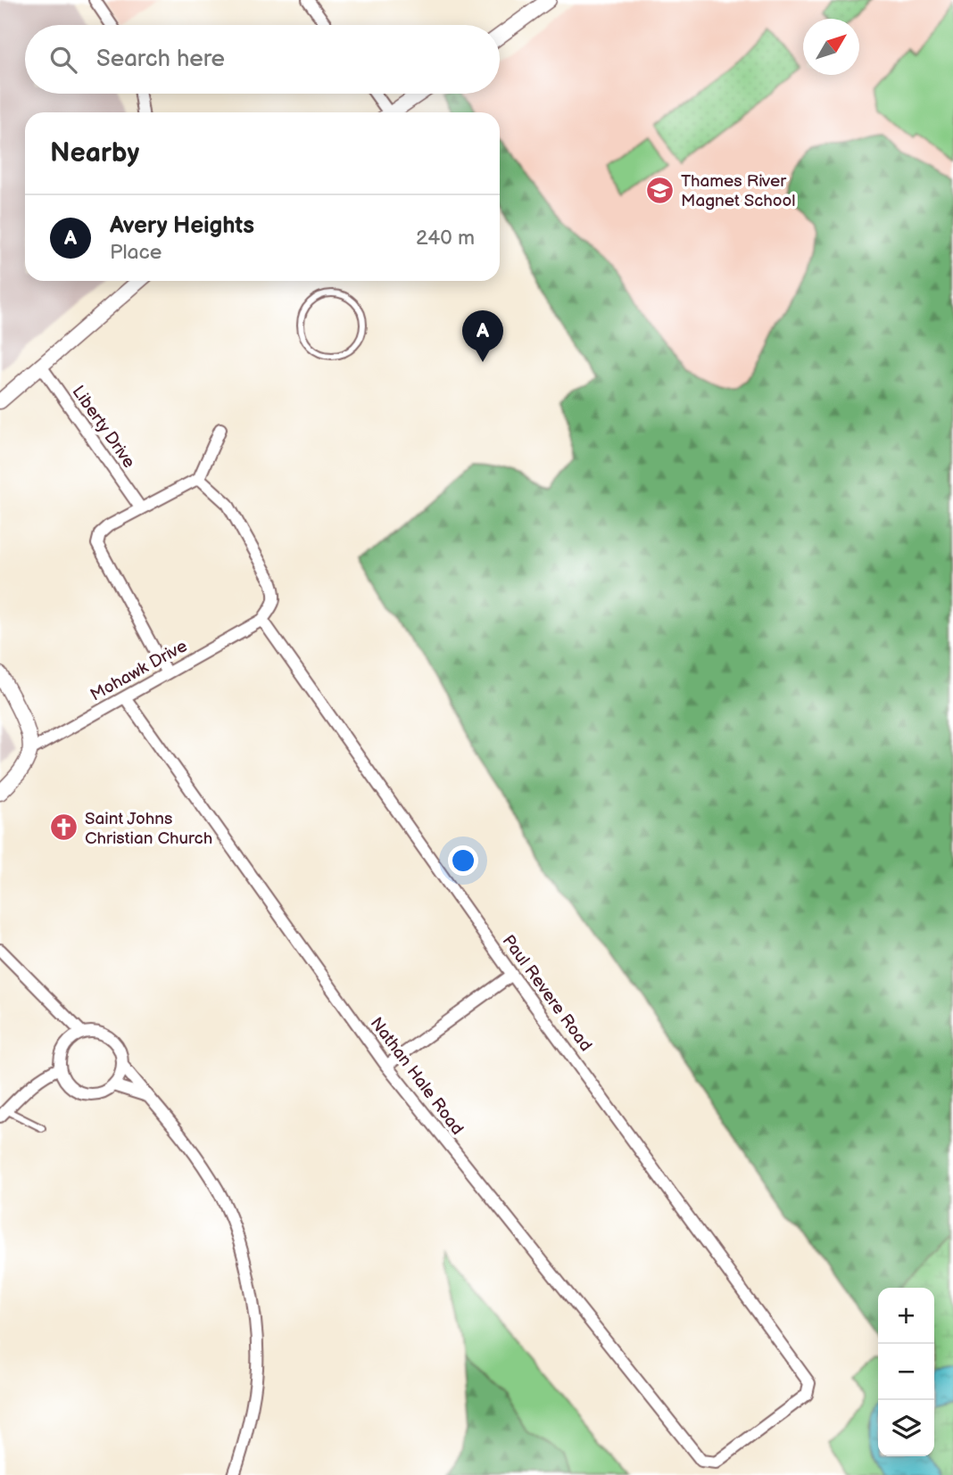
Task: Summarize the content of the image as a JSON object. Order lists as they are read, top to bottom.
{
  "streets": {
    "street": [
      "Liberty Drive",
      "Mohawk Drive",
      "Paul Revere Road",
      "Nathan Hale Road"
    ]
  },
  "crossings": [
    ["Mohawk Drive", "Paul Revere Road"],
    ["Mohawk Drive", "Nathan Hale Road"],
    ["Paul Revere Road", "Nathan Hale Road"]
  ],
  "places": {
    "school or university": ["Thames River Magnet School"],
    "church": ["Saint Johns Christian Church"]
  },
  "north": "top right",
  "page": {
    "search": "Search here",
    "heading": "Nearby",
    "list": [
      {
        "mark": "A",
        "name": "Avery Heights",
        "note": "Place",
        "value": "240 m"
      }
    ],
    "pins": "A",
    "map_buttons": ["+", "−"]
  }
}
